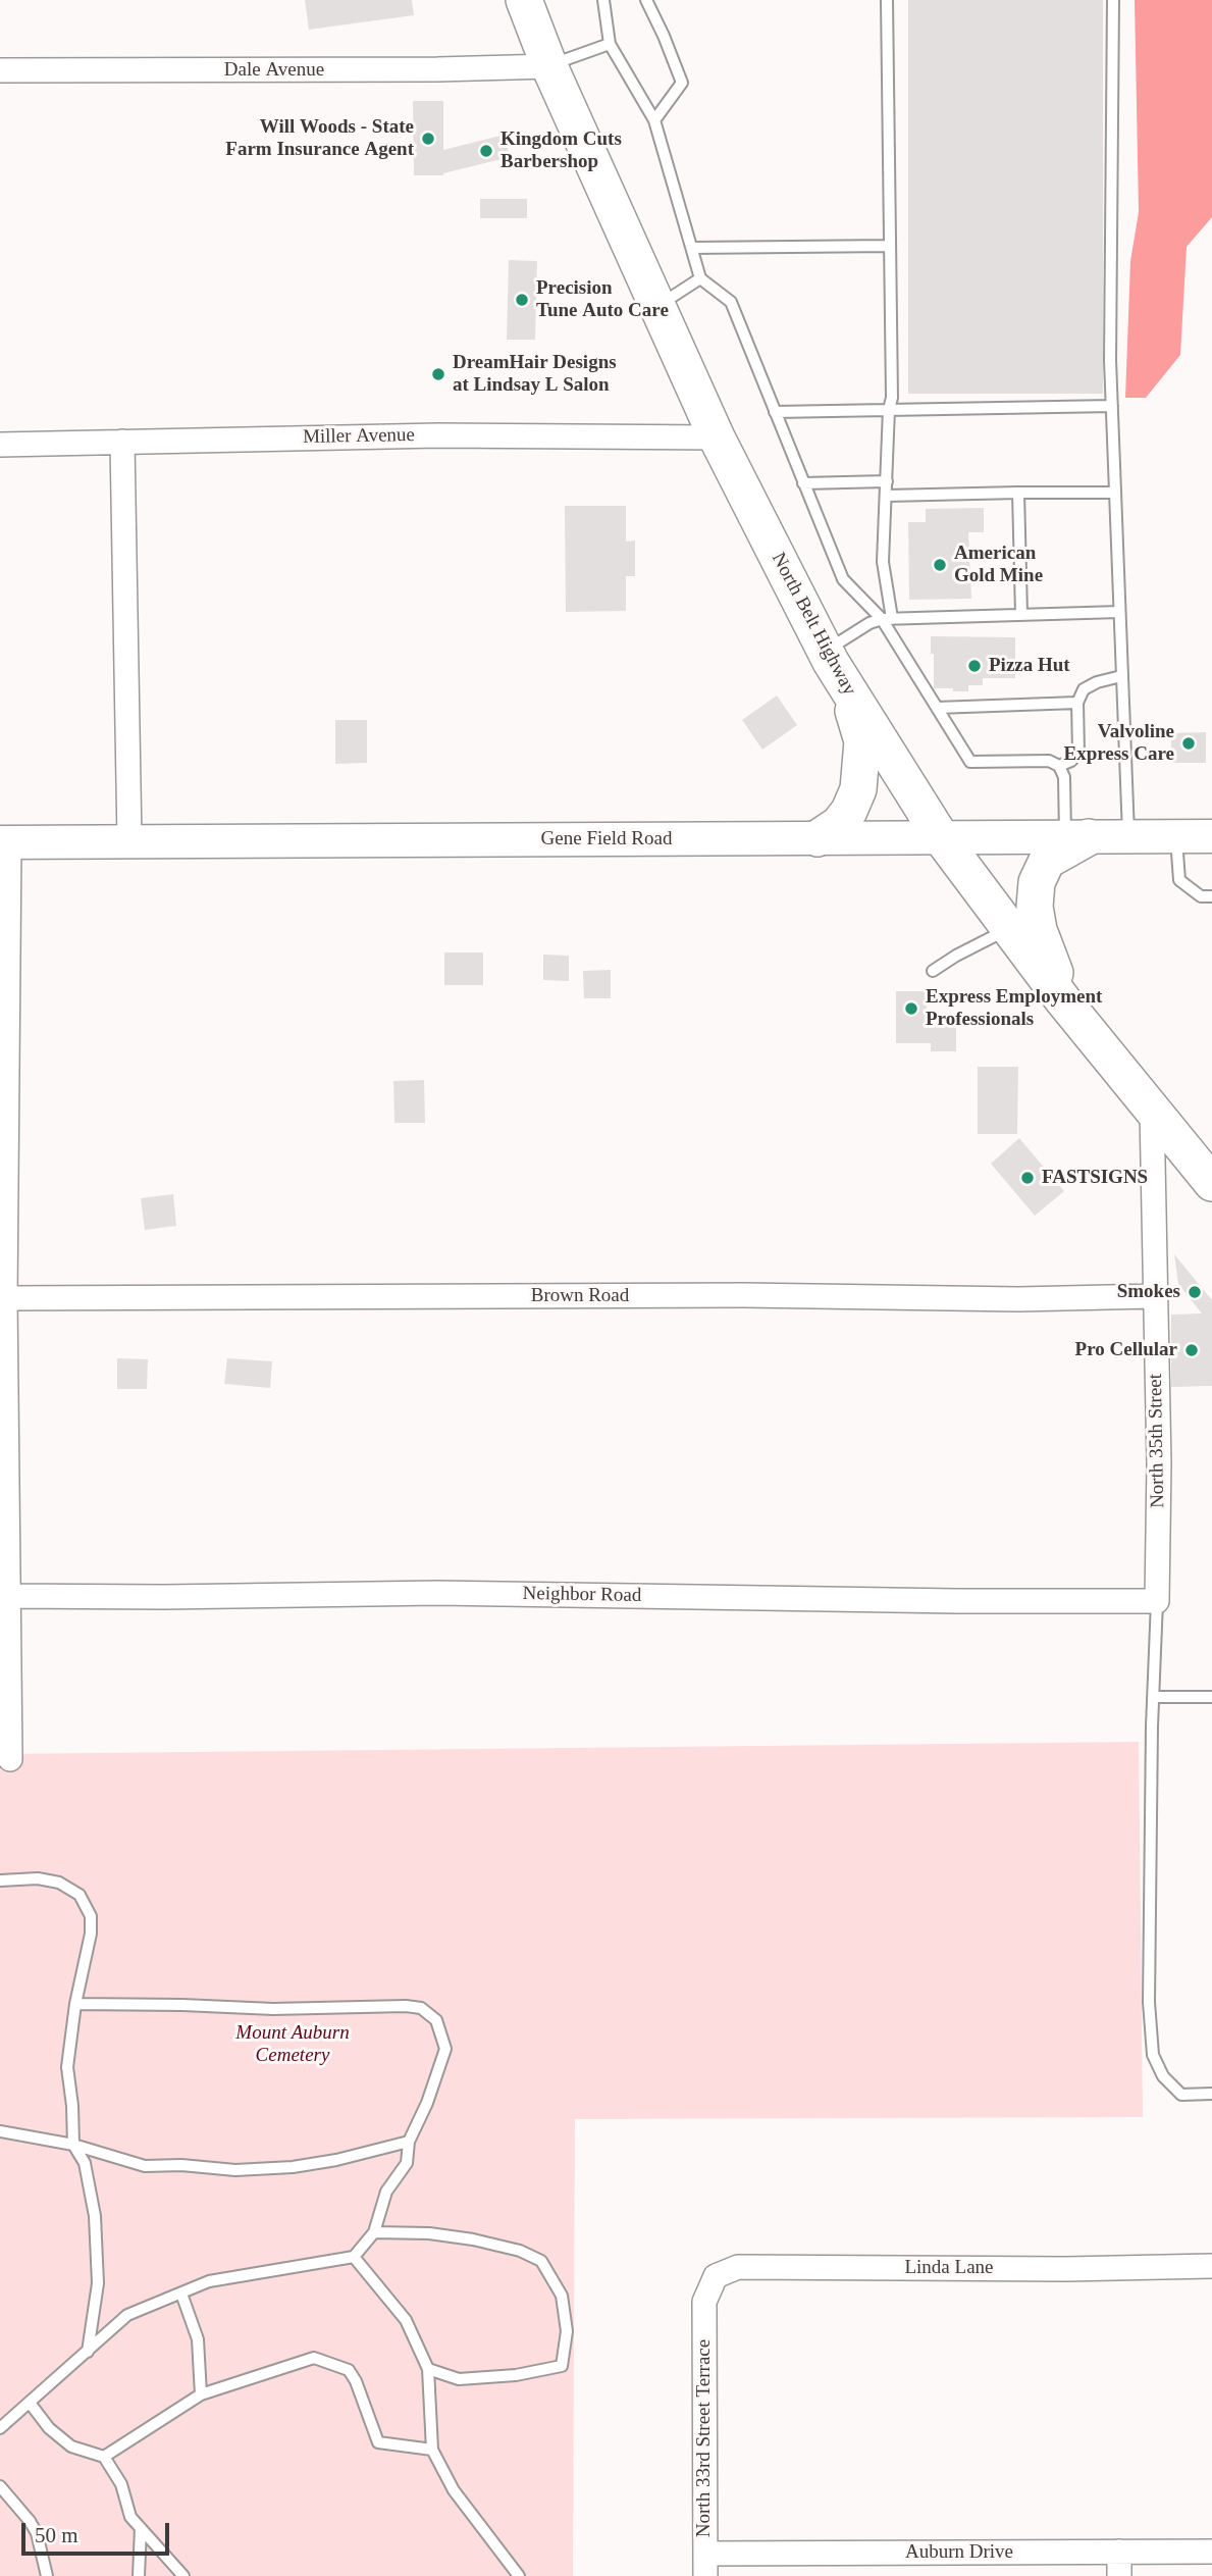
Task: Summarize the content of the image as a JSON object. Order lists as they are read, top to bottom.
{
  "streets": {
    "main road": ["North Belt Highway"],
    "street": [
      "Dale Avenue",
      "Miller Avenue",
      "Gene Field Road",
      "Brown Road",
      "North 35th Street",
      "Neighbor Road",
      "Linda Lane",
      "North 33rd Street Terrace",
      "Auburn Drive"
    ]
  },
  "crossings": [
    ["Dale Avenue", "North Belt Highway"],
    ["Miller Avenue", "North Belt Highway"],
    ["North Belt Highway", "Gene Field Road"],
    ["North Belt Highway", "North 35th Street"],
    ["Brown Road", "North 35th Street"],
    ["North 35th Street", "Neighbor Road"],
    ["Linda Lane", "North 33rd Street Terrace"],
    ["North 33rd Street Terrace", "Auburn Drive"]
  ],
  "parks": ["Mount Auburn Cemetery"],
  "places": [
    "Will Woods - State Farm Insurance Agent",
    "Kingdom Cuts Barbershop",
    "Precision Tune Auto Care",
    "DreamHair Designs at Lindsay L Salon",
    "American Gold Mine",
    "Pizza Hut",
    "Valvoline Express Care",
    "Express Employment Professionals",
    "FASTSIGNS",
    "Smokes",
    "Pro Cellular"
  ],
  "scale_bar": "50 m"
}
